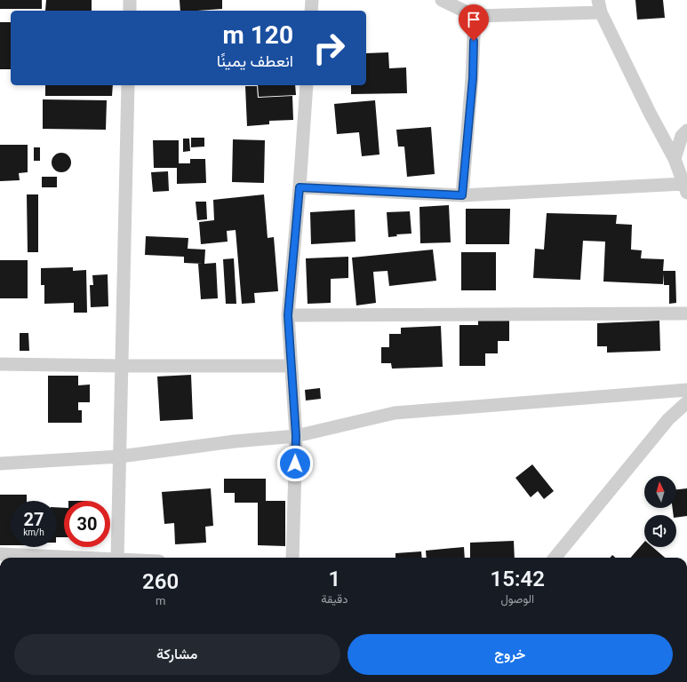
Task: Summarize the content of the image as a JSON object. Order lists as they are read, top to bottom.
{
  "north": "top",
  "page": {
    "turn": ["120 m", "انعطف يمينًا"],
    "speed": "27 km/h",
    "limit": "30",
    "eta": [
      "15:42",
      "الوصول",
      "1",
      "دقيقة",
      "260",
      "m"
    ],
    "buttons": ["خروج", "مشاركة"]
  }
}
